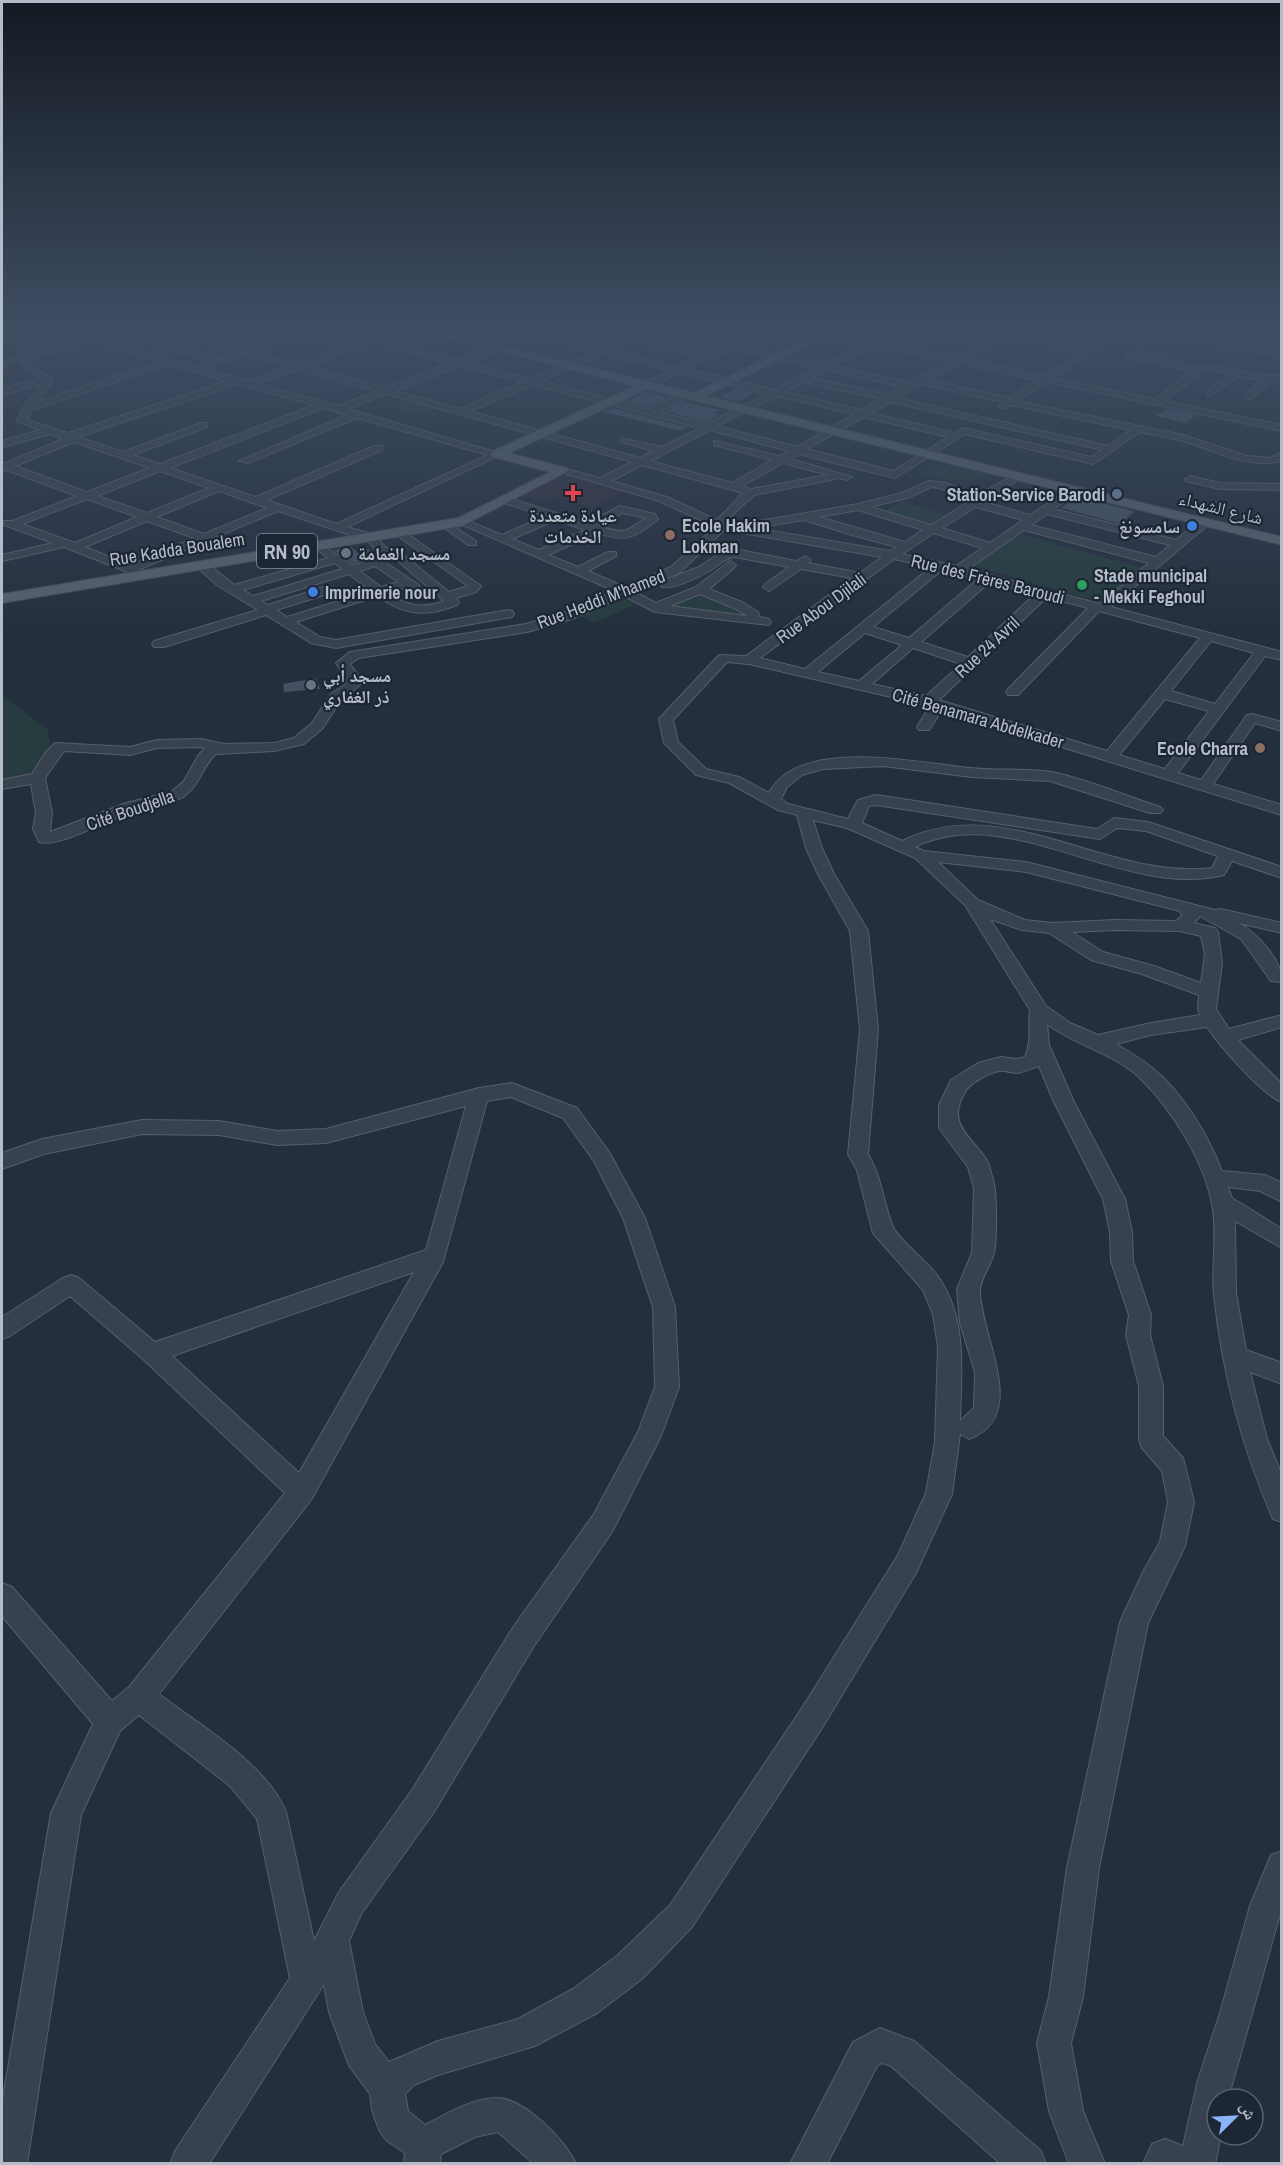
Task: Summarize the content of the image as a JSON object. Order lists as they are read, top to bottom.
{
  "streets": {
    "main road": ["شارع الشهداء", "Rue Kadda Boualem", "RN 90"],
    "street": [
      "Rue des Frères Baroudi",
      "Rue Heddi M'hamed",
      "Rue Abou Djilali",
      "Rue 24 Avril",
      "Cité Benamara Abdelkader",
      "Cité Boudjella"
    ]
  },
  "crossings": [
    ["شارع الشهداء", "Rue Abou Djilali"],
    ["Rue des Frères Baroudi", "Rue Heddi M'hamed"],
    ["Rue des Frères Baroudi", "Rue Abou Djilali"],
    ["Rue des Frères Baroudi", "Rue 24 Avril"],
    ["Rue Abou Djilali", "Cité Benamara Abdelkader"],
    ["Rue 24 Avril", "Cité Benamara Abdelkader"]
  ],
  "places": {
    "health": ["عيادة متعددة الخدمات"],
    "other": [
      "Station-Service Barodi",
      "سامسونغ",
      "Ecole Hakim Lokman",
      "مسجد الغمامة",
      "Stade municipal - Mekki Feghoul",
      "Imprimerie nour",
      "مسجد أبي ذر الغفاري",
      "Ecole Charra"
    ]
  },
  "north": "top right"
}
